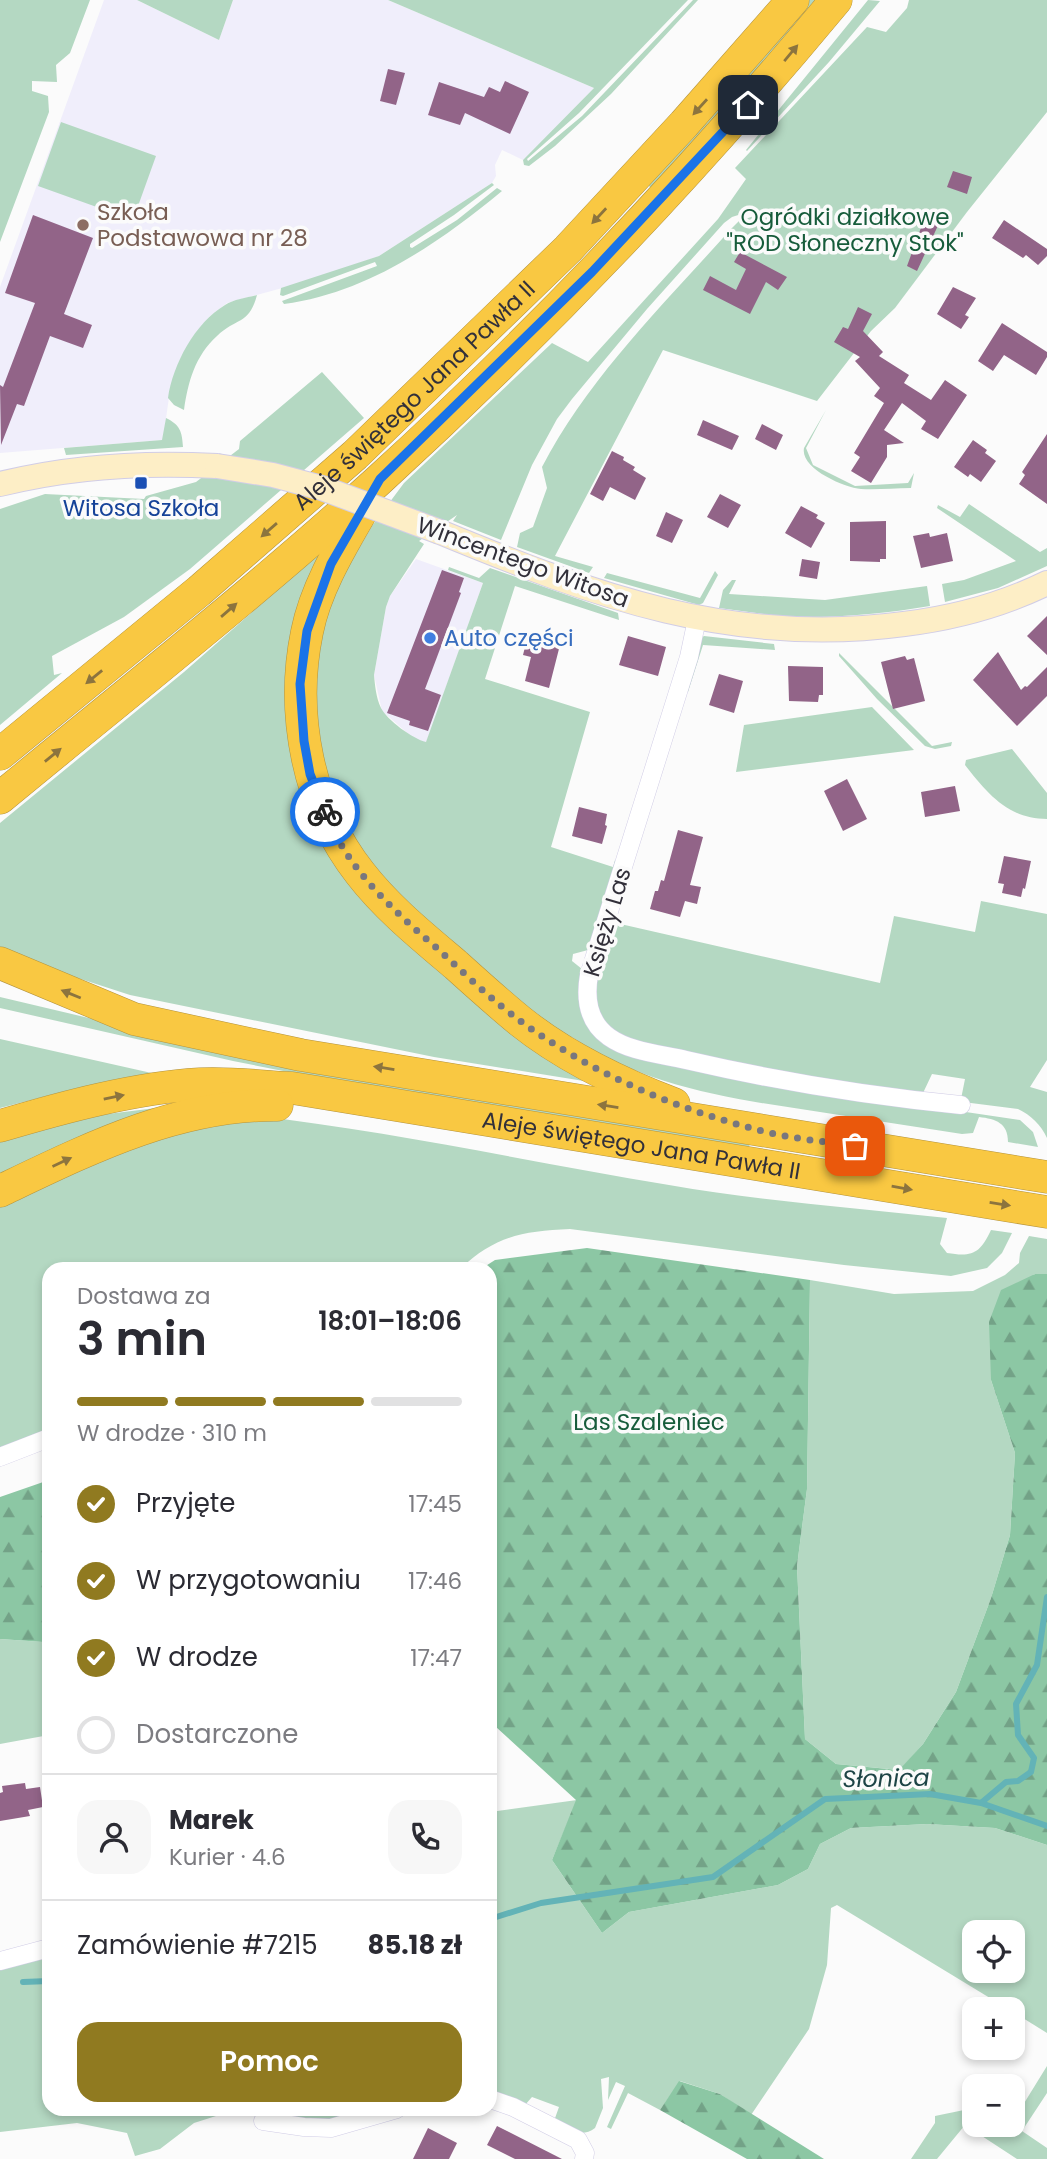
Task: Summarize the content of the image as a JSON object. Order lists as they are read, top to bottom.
{
  "streets": {
    "highway": ["Aleje świętego Jana Pawła II"],
    "street": ["Wincentego Witosa", "Księży Las"]
  },
  "crossings": [
    ["Wincentego Witosa", "Księży Las"]
  ],
  "water": ["Słonica"],
  "parks": ["Ogródki działkowe \"ROD Słoneczny Stok\"", "Las Szaleniec"],
  "places": {
    "other": ["Szkoła Podstawowa nr 28", "Auto części"],
    "transit": ["Witosa Szkoła"]
  },
  "page": {
    "heading": ["3 min", "Dostawa za", "18:01–18:06"],
    "panel": [
      "Marek",
      "Kurier · 4.6",
      "Zamówienie #7215",
      "85.18 zł"
    ],
    "bar": "W drodze · 310 m",
    "list": [
      ["Przyjęte", "17:45"],
      ["W przygotowaniu", "17:46"],
      ["W drodze", "17:47"],
      "Dostarczone"
    ],
    "map_buttons": ["+", "−"],
    "buttons": "Pomoc"
  }
}
